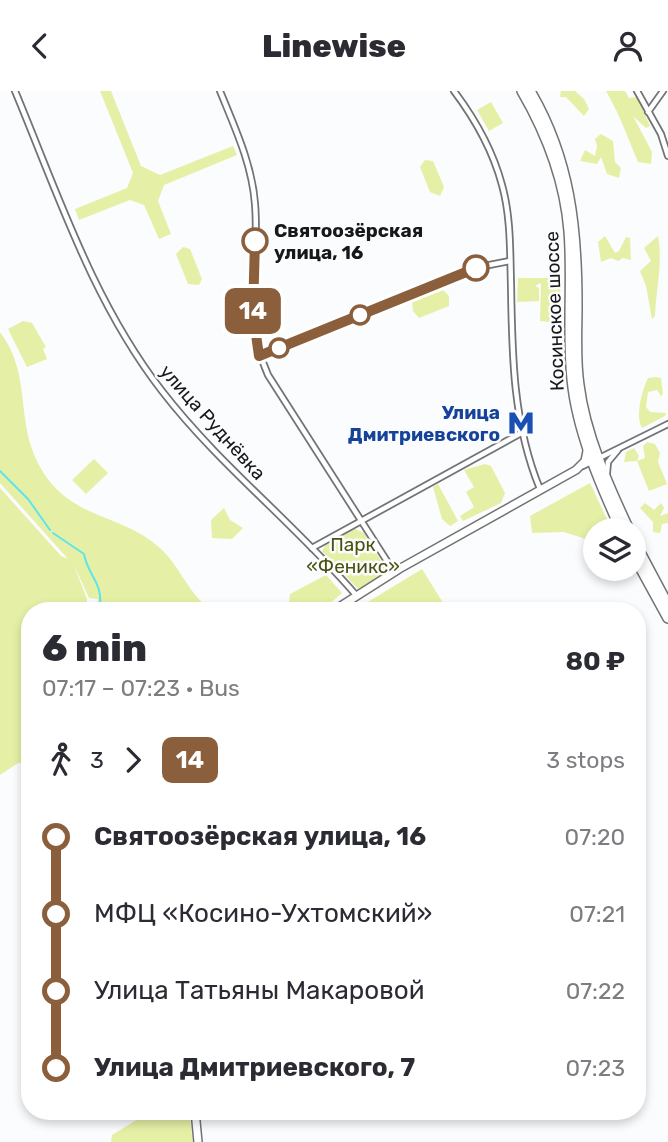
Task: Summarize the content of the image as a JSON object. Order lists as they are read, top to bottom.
{
  "streets": {
    "highway": ["Косинское шоссе"],
    "street": ["улица Руднёвка"]
  },
  "parks": ["Парк «Феникс»"],
  "places": {
    "other": ["Святоозёрская улица, 16"],
    "metro station": ["Улица Дмитриевского"]
  },
  "lines": ["bus line 14"],
  "page": {
    "header": "Linewise",
    "on_map": "14",
    "heading": ["6 min", "07:17 – 07:23 · Bus", "80 ₽"],
    "legs": ["3", "14", "3 stops"],
    "list": [
      {
        "name": "Святоозёрская улица, 16",
        "value": "07:20"
      },
      {
        "name": "МФЦ «Косино-Ухтомский»",
        "value": "07:21"
      },
      {
        "name": "Улица Татьяны Макаровой",
        "value": "07:22"
      },
      {
        "name": "Улица Дмитриевского, 7",
        "value": "07:23"
      }
    ]
  }
}
